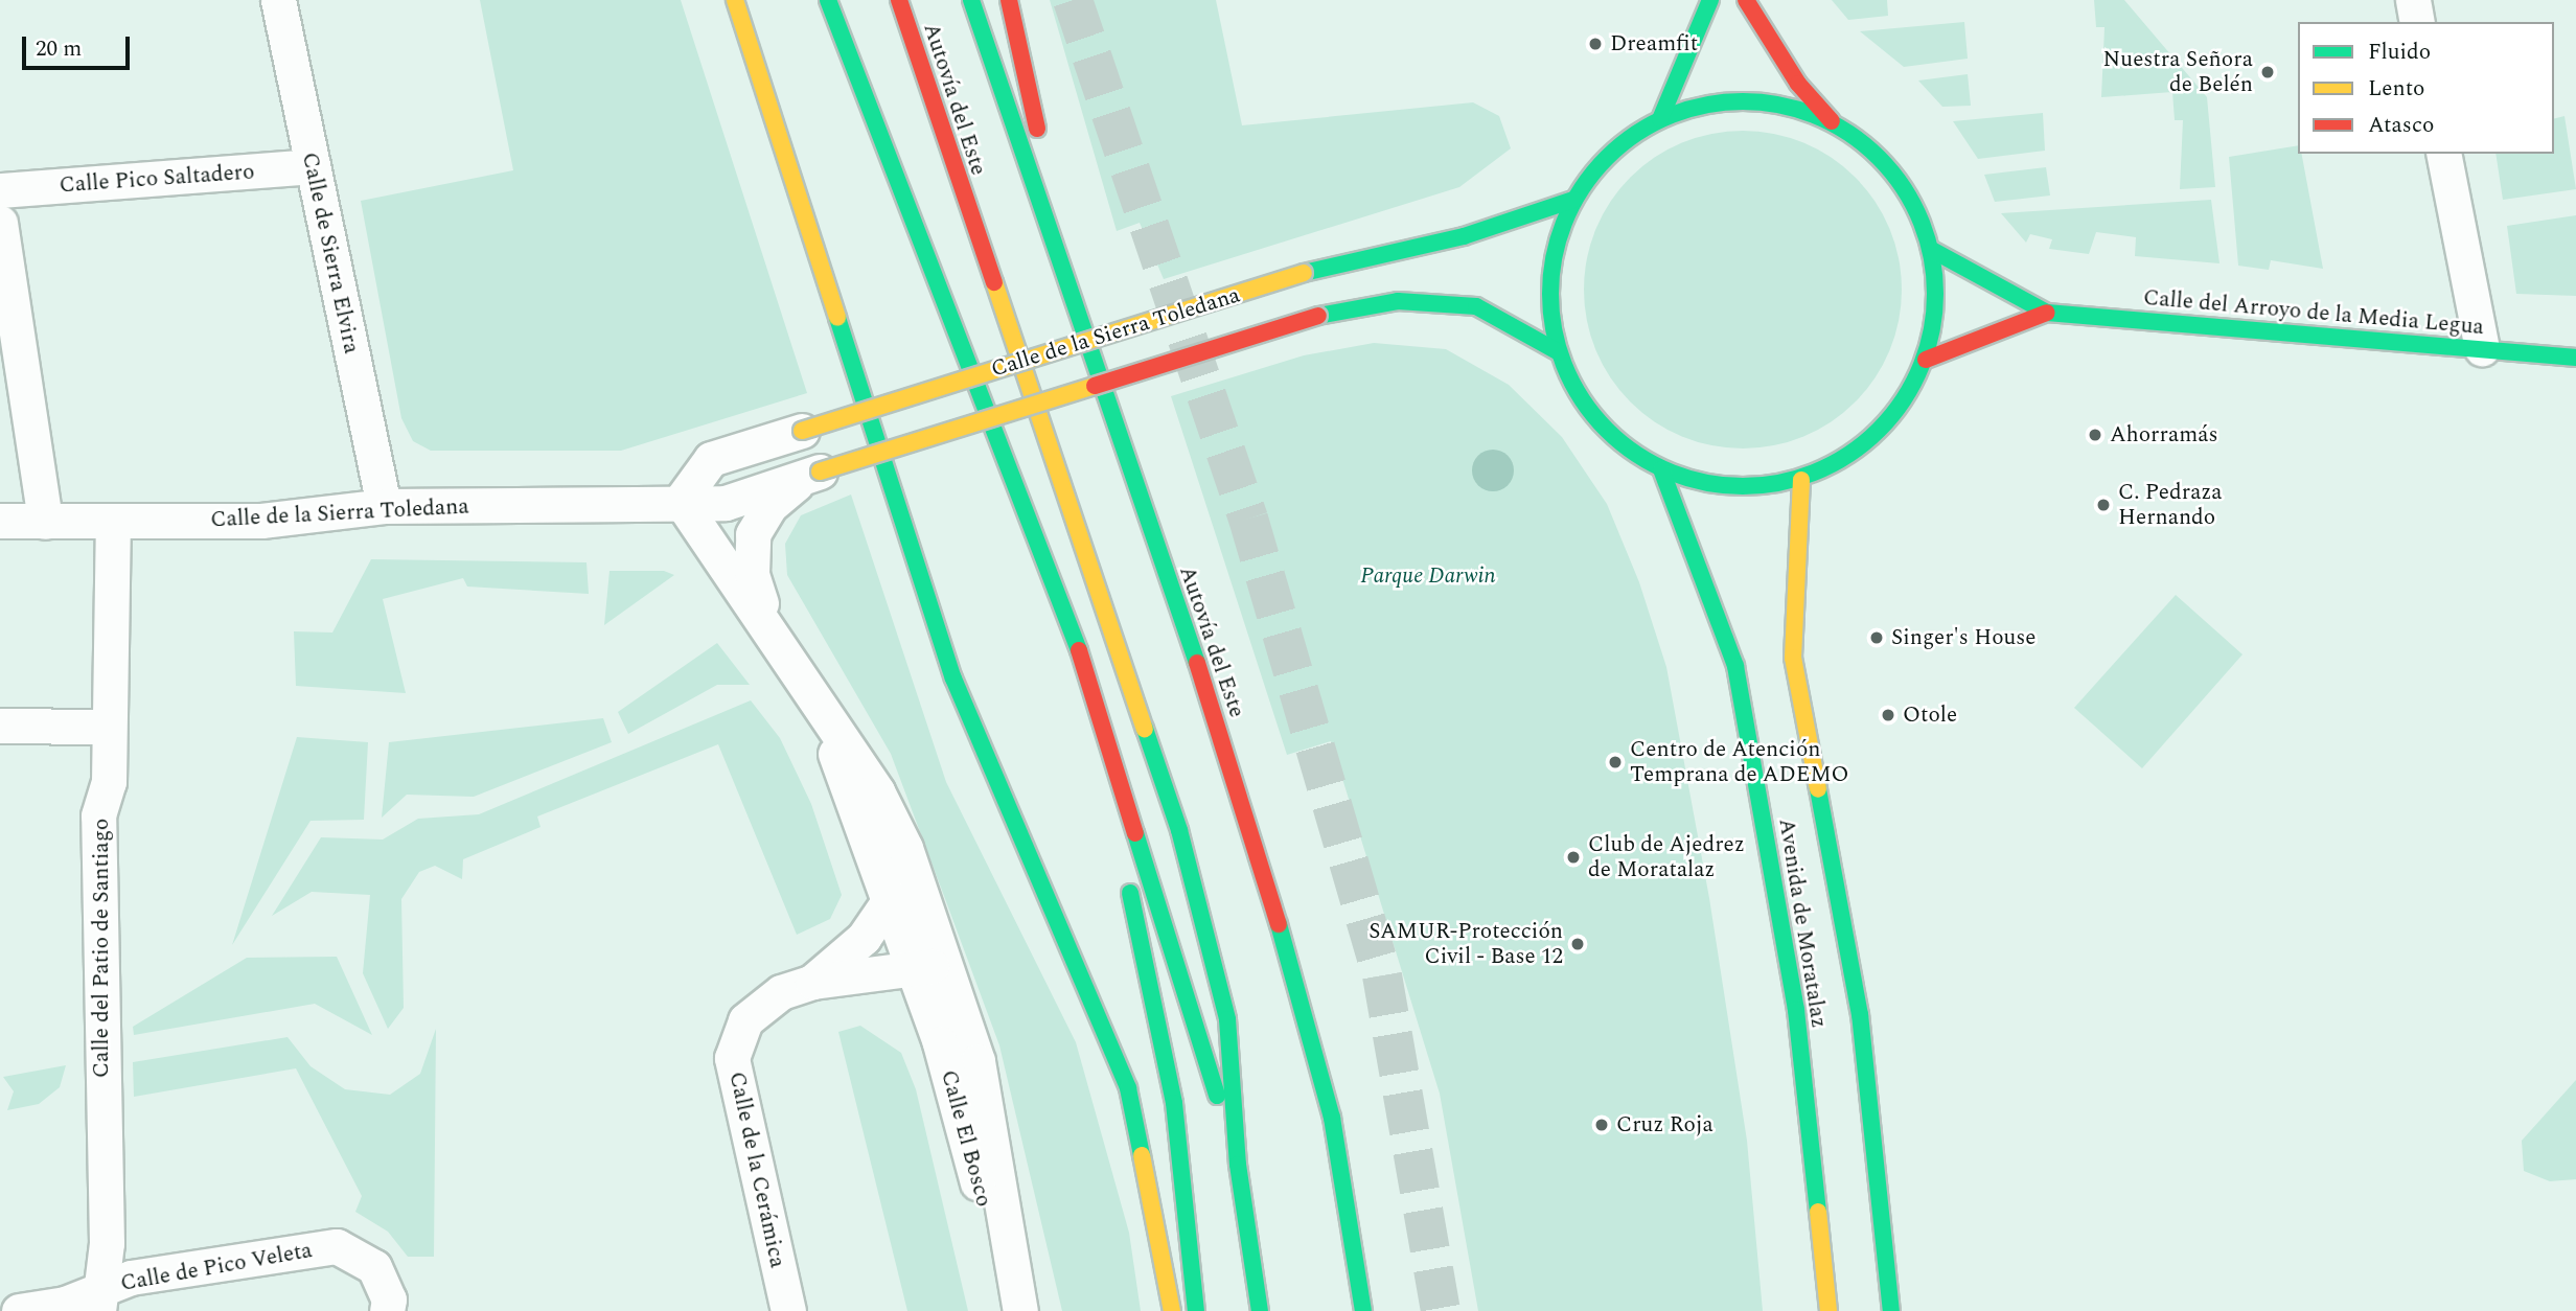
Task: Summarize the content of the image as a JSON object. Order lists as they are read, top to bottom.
{
  "streets": {
    "main road": [
      "Autovía del Este",
      "Calle del Arroyo de la Media Legua",
      "Calle de la Sierra Toledana",
      "Avenida de Moratalaz"
    ],
    "street": [
      "Calle Pico Saltadero",
      "Calle de Sierra Elvira",
      "Calle del Patio de Santiago",
      "Calle El Bosco",
      "Calle de la Cerámica",
      "Calle de Pico Veleta"
    ]
  },
  "crossings": [
    ["Calle Pico Saltadero", "Calle de Sierra Elvira"],
    ["Calle de Sierra Elvira", "Calle de la Sierra Toledana"],
    ["Calle de la Sierra Toledana", "Calle del Patio de Santiago"],
    ["Calle de la Sierra Toledana", "Calle El Bosco"],
    ["Calle del Patio de Santiago", "Calle de Pico Veleta"],
    ["Calle El Bosco", "Calle de la Cerámica"]
  ],
  "parks": ["Parque Darwin"],
  "places": [
    "Dreamfit",
    "Nuestra Señora de Belén",
    "Ahorramás",
    "C. Pedraza Hernando",
    "Singer's House",
    "Otole",
    "Centro de Atención Temprana de ADEMO",
    "Club de Ajedrez de Moratalaz",
    "SAMUR-Protección Civil - Base 12",
    "Cruz Roja"
  ],
  "legend": ["Fluido", "Lento", "Atasco"],
  "scale_bar": "20 m"
}
